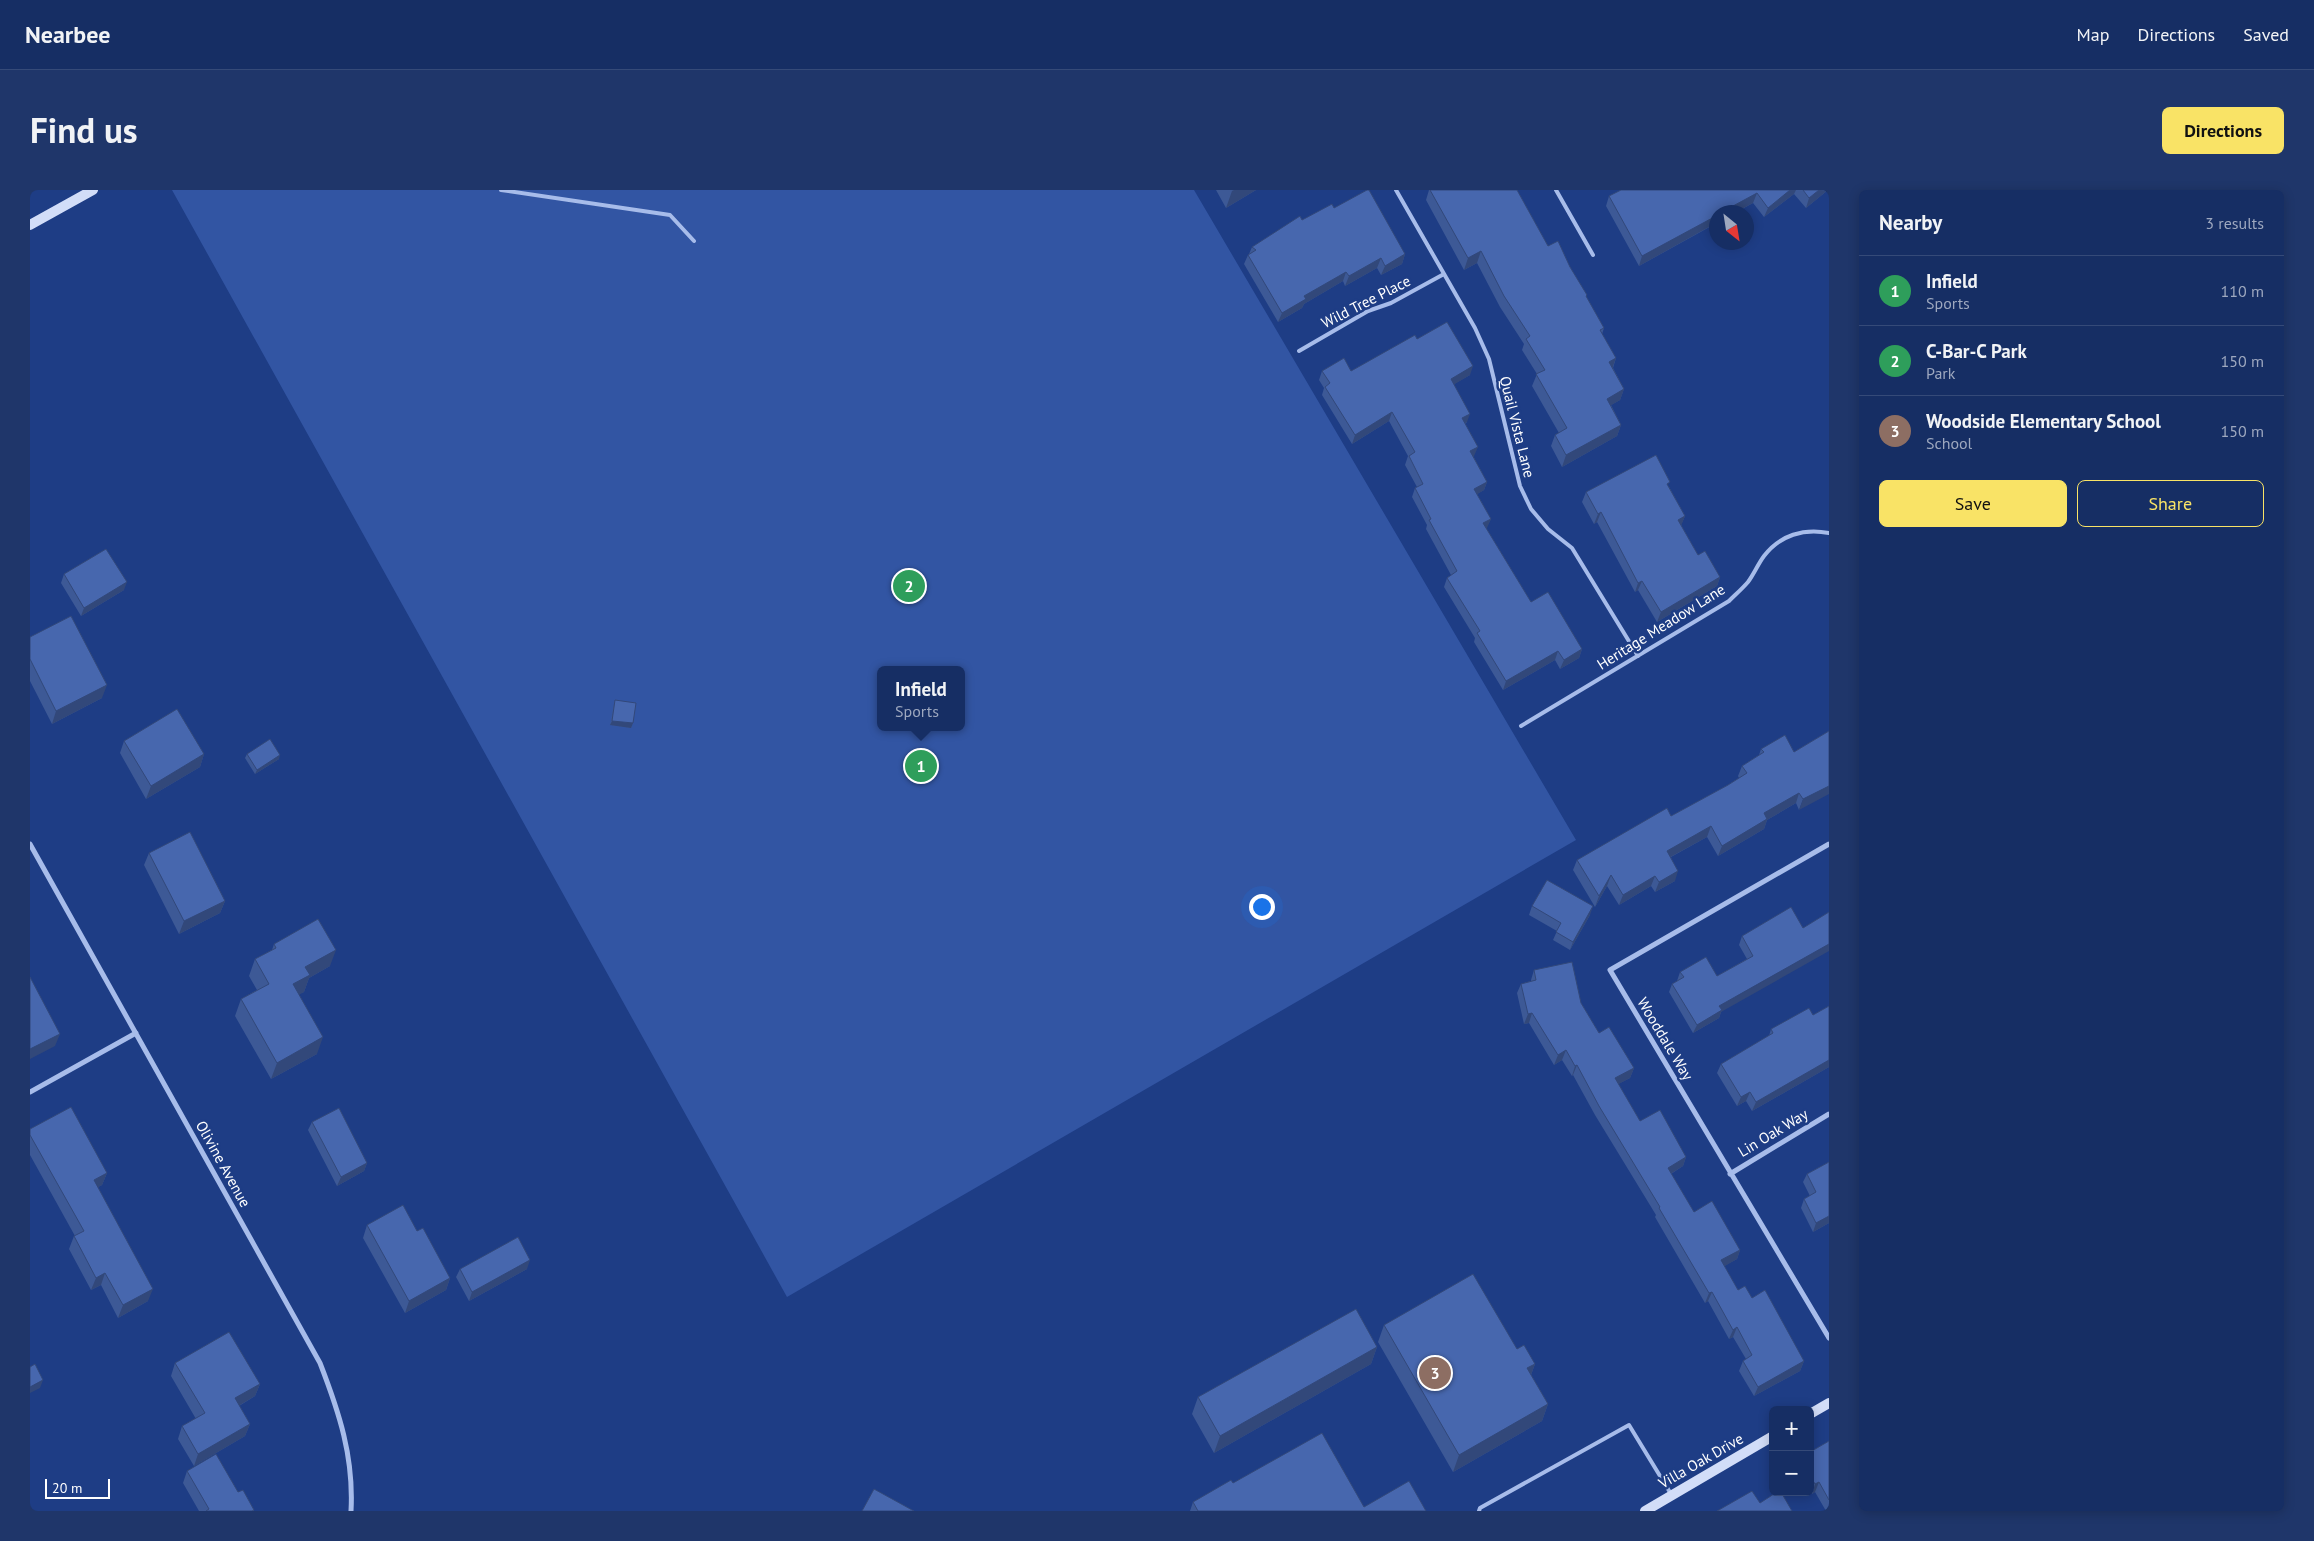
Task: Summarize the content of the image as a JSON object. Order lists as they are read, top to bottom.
{
  "streets": {
    "street": [
      "Wooddale Way",
      "Lin Oak Way",
      "Olivine Avenue",
      "Villa Oak Drive"
    ],
    "lane": ["Wild Tree Place", "Quail Vista Lane", "Heritage Meadow Lane"]
  },
  "crossings": [
    ["Wild Tree Place", "Quail Vista Lane"],
    ["Quail Vista Lane", "Heritage Meadow Lane"],
    ["Wooddale Way", "Lin Oak Way"]
  ],
  "scale_bar": "20 m",
  "north": "bottom right",
  "page": {
    "header": "Nearbee",
    "nav": ["Map", "Directions", "Saved"],
    "title": "Find us",
    "buttons": [
      "Directions",
      ["Save", "Share"]
    ],
    "heading": ["Nearby", "3 results"],
    "list": [
      {
        "mark": "1",
        "name": "Infield",
        "note": "Sports",
        "value": "110 m"
      },
      {
        "mark": "2",
        "name": "C-Bar-C Park",
        "note": "Park",
        "value": "150 m"
      },
      {
        "mark": "3",
        "name": "Woodside Elementary School",
        "note": "School",
        "value": "150 m"
      }
    ],
    "pins": ["2", "1", "3"],
    "popup": ["Infield", "Sports"],
    "map_buttons": ["+", "−"],
    "scale": "20 m"
  }
}
